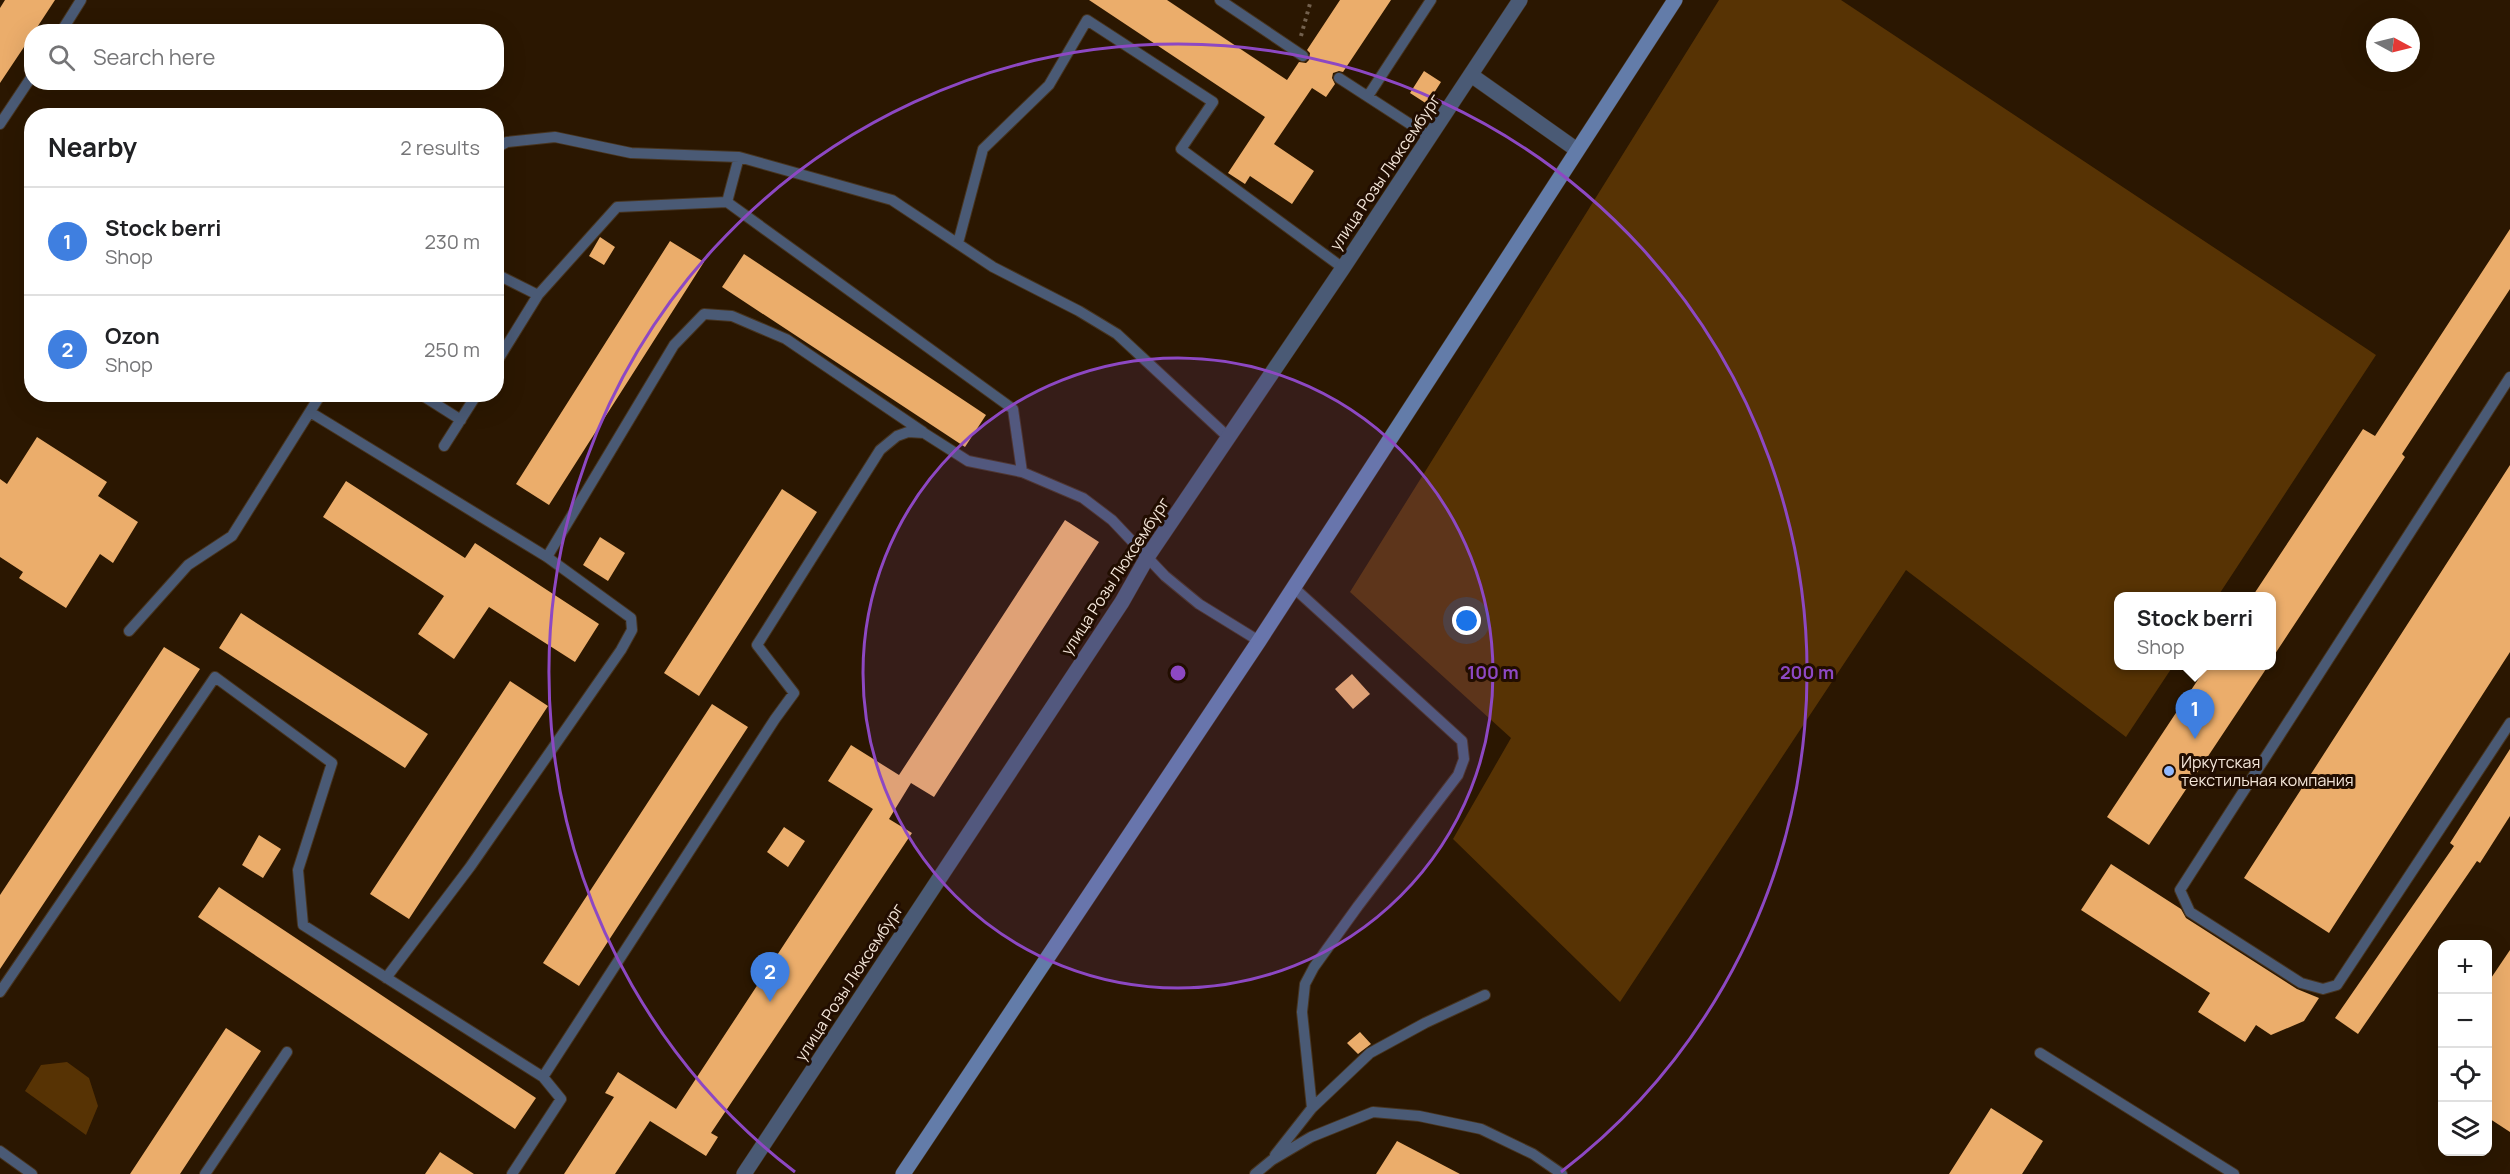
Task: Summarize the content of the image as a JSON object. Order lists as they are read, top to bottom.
{
  "streets": {
    "street": ["улица Розы Люксембург"]
  },
  "places": ["Иркутская текстильная компания"],
  "north": "right",
  "page": {
    "search": "Search here",
    "heading": ["Nearby", "2 results"],
    "list": [
      {
        "mark": "1",
        "name": "Stock berri",
        "note": "Shop",
        "value": "230 m"
      },
      {
        "mark": "2",
        "name": "Ozon",
        "note": "Shop",
        "value": "250 m"
      }
    ],
    "popup": ["Stock berri", "Shop"],
    "pins": ["1", "2"],
    "map_buttons": ["+", "−"]
  },
  "rings": ["100 m", "200 m"]
}
